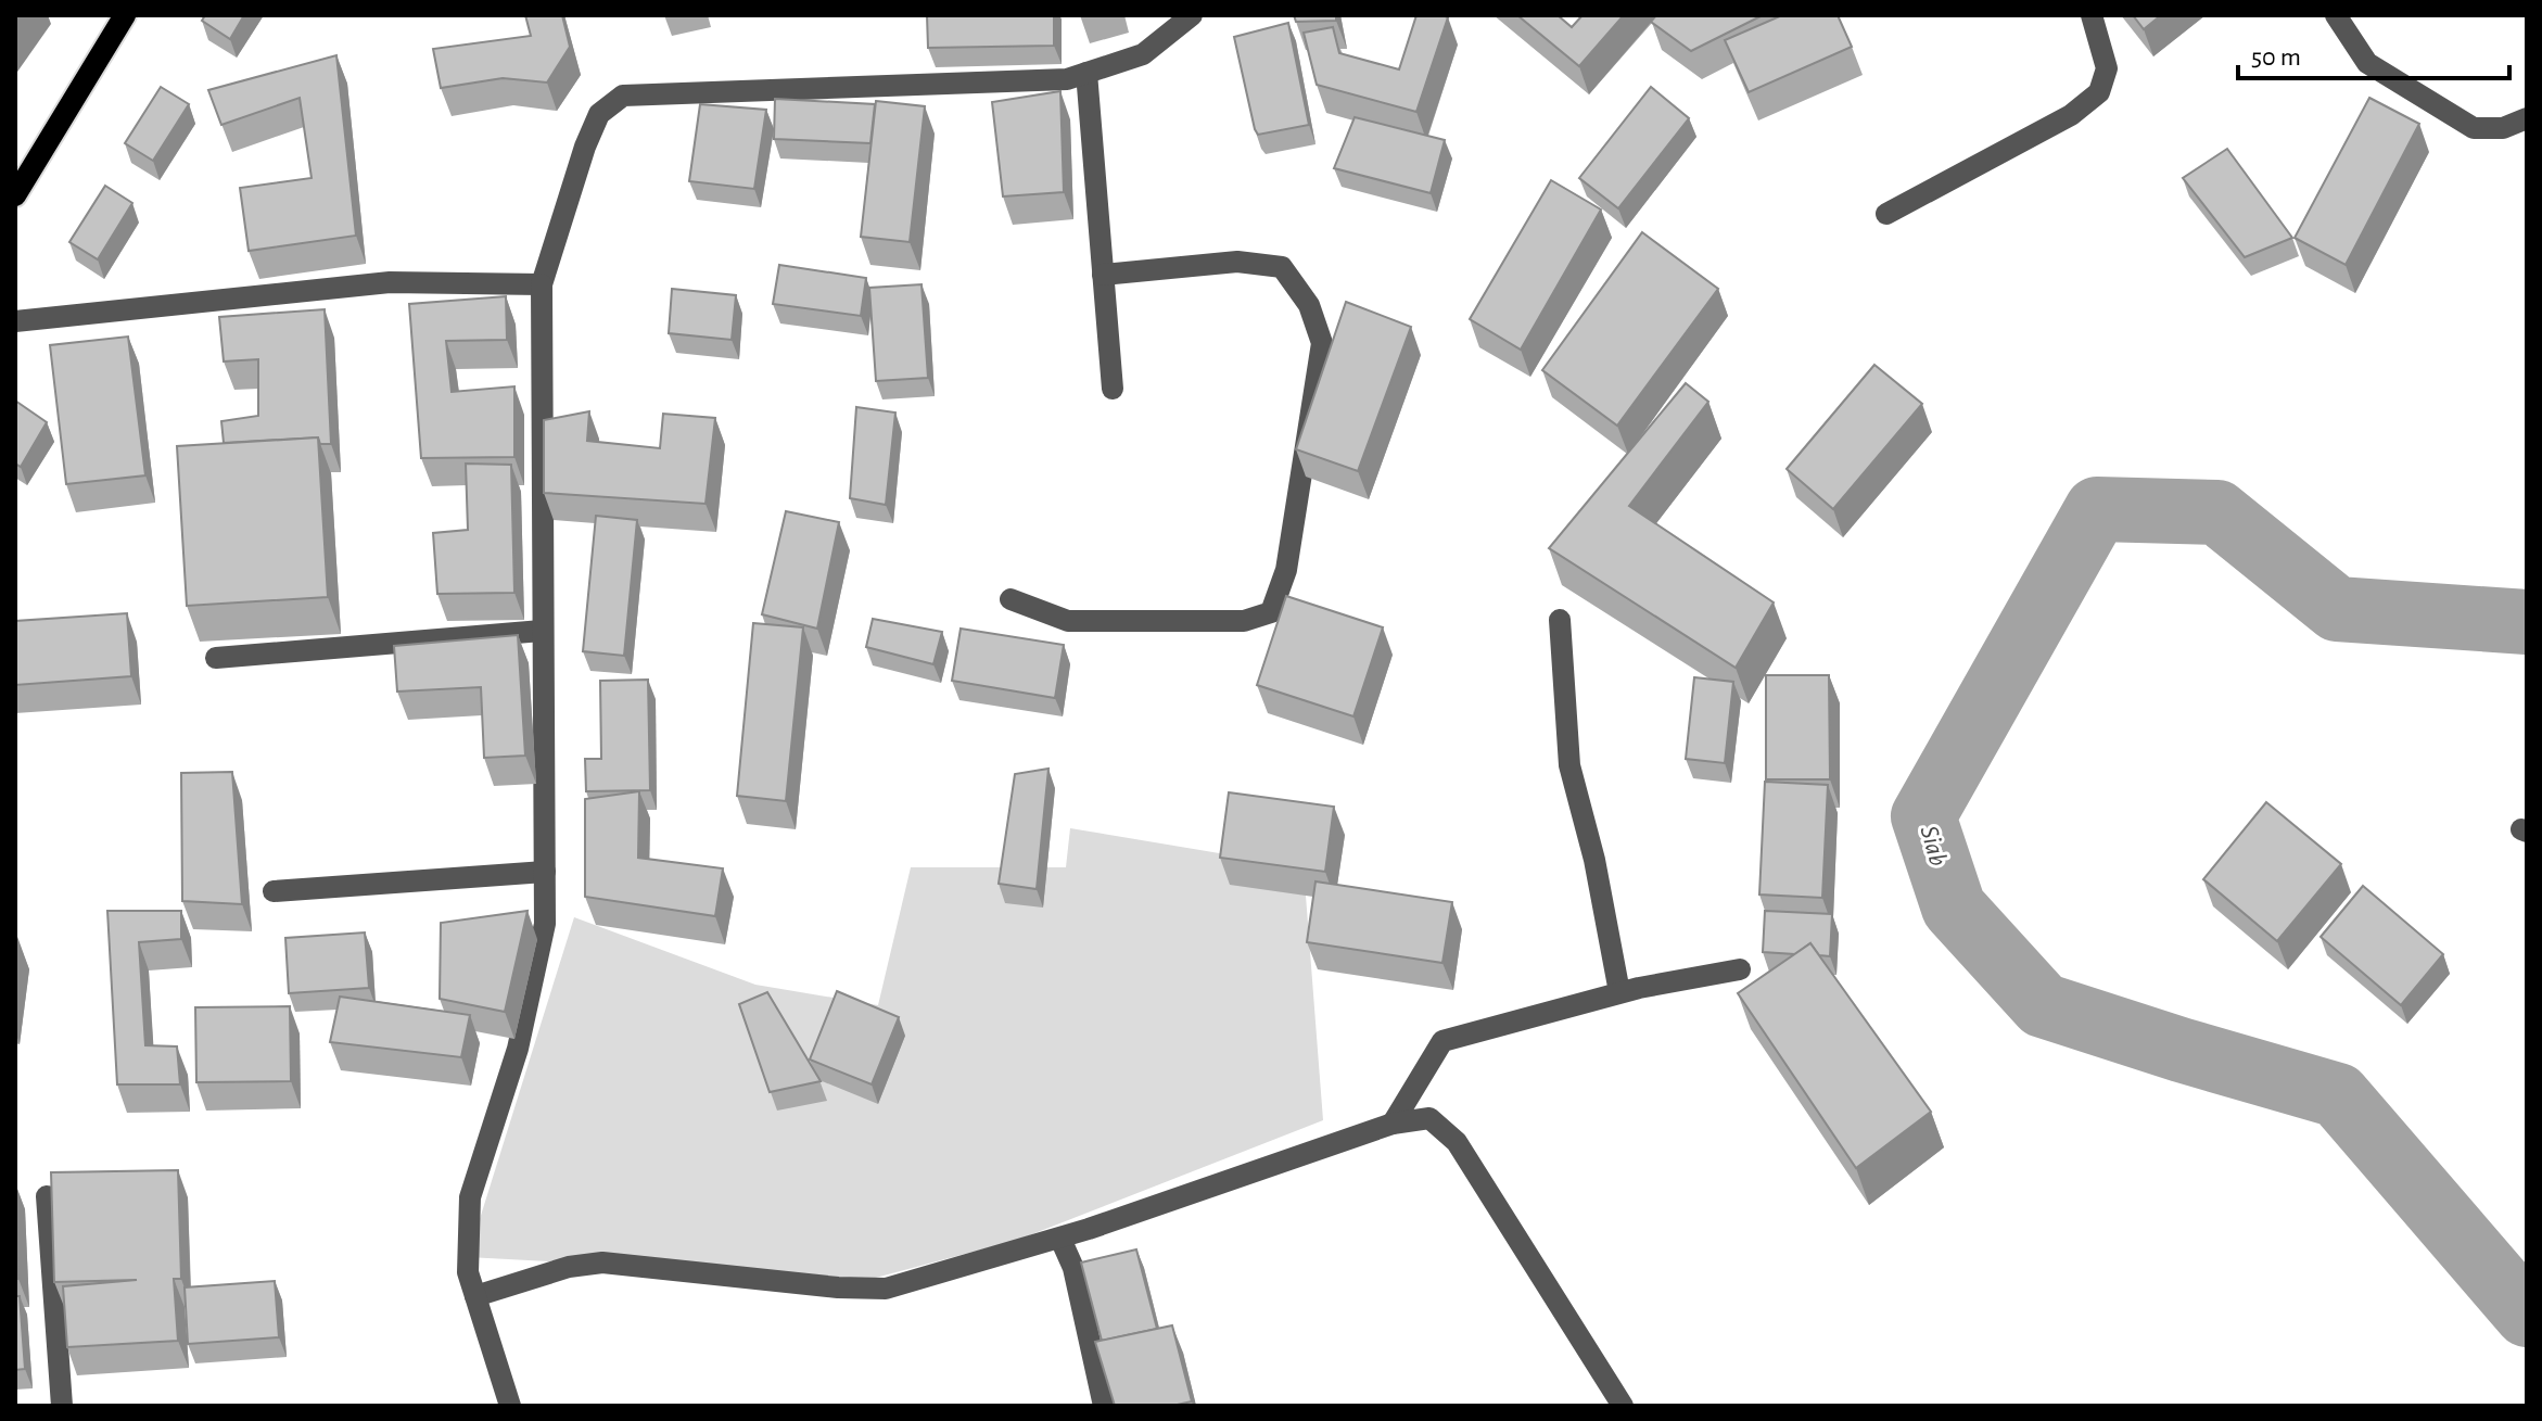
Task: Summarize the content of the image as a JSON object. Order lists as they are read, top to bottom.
{
  "water": ["Siab"],
  "scale_bar": "50 m"
}
